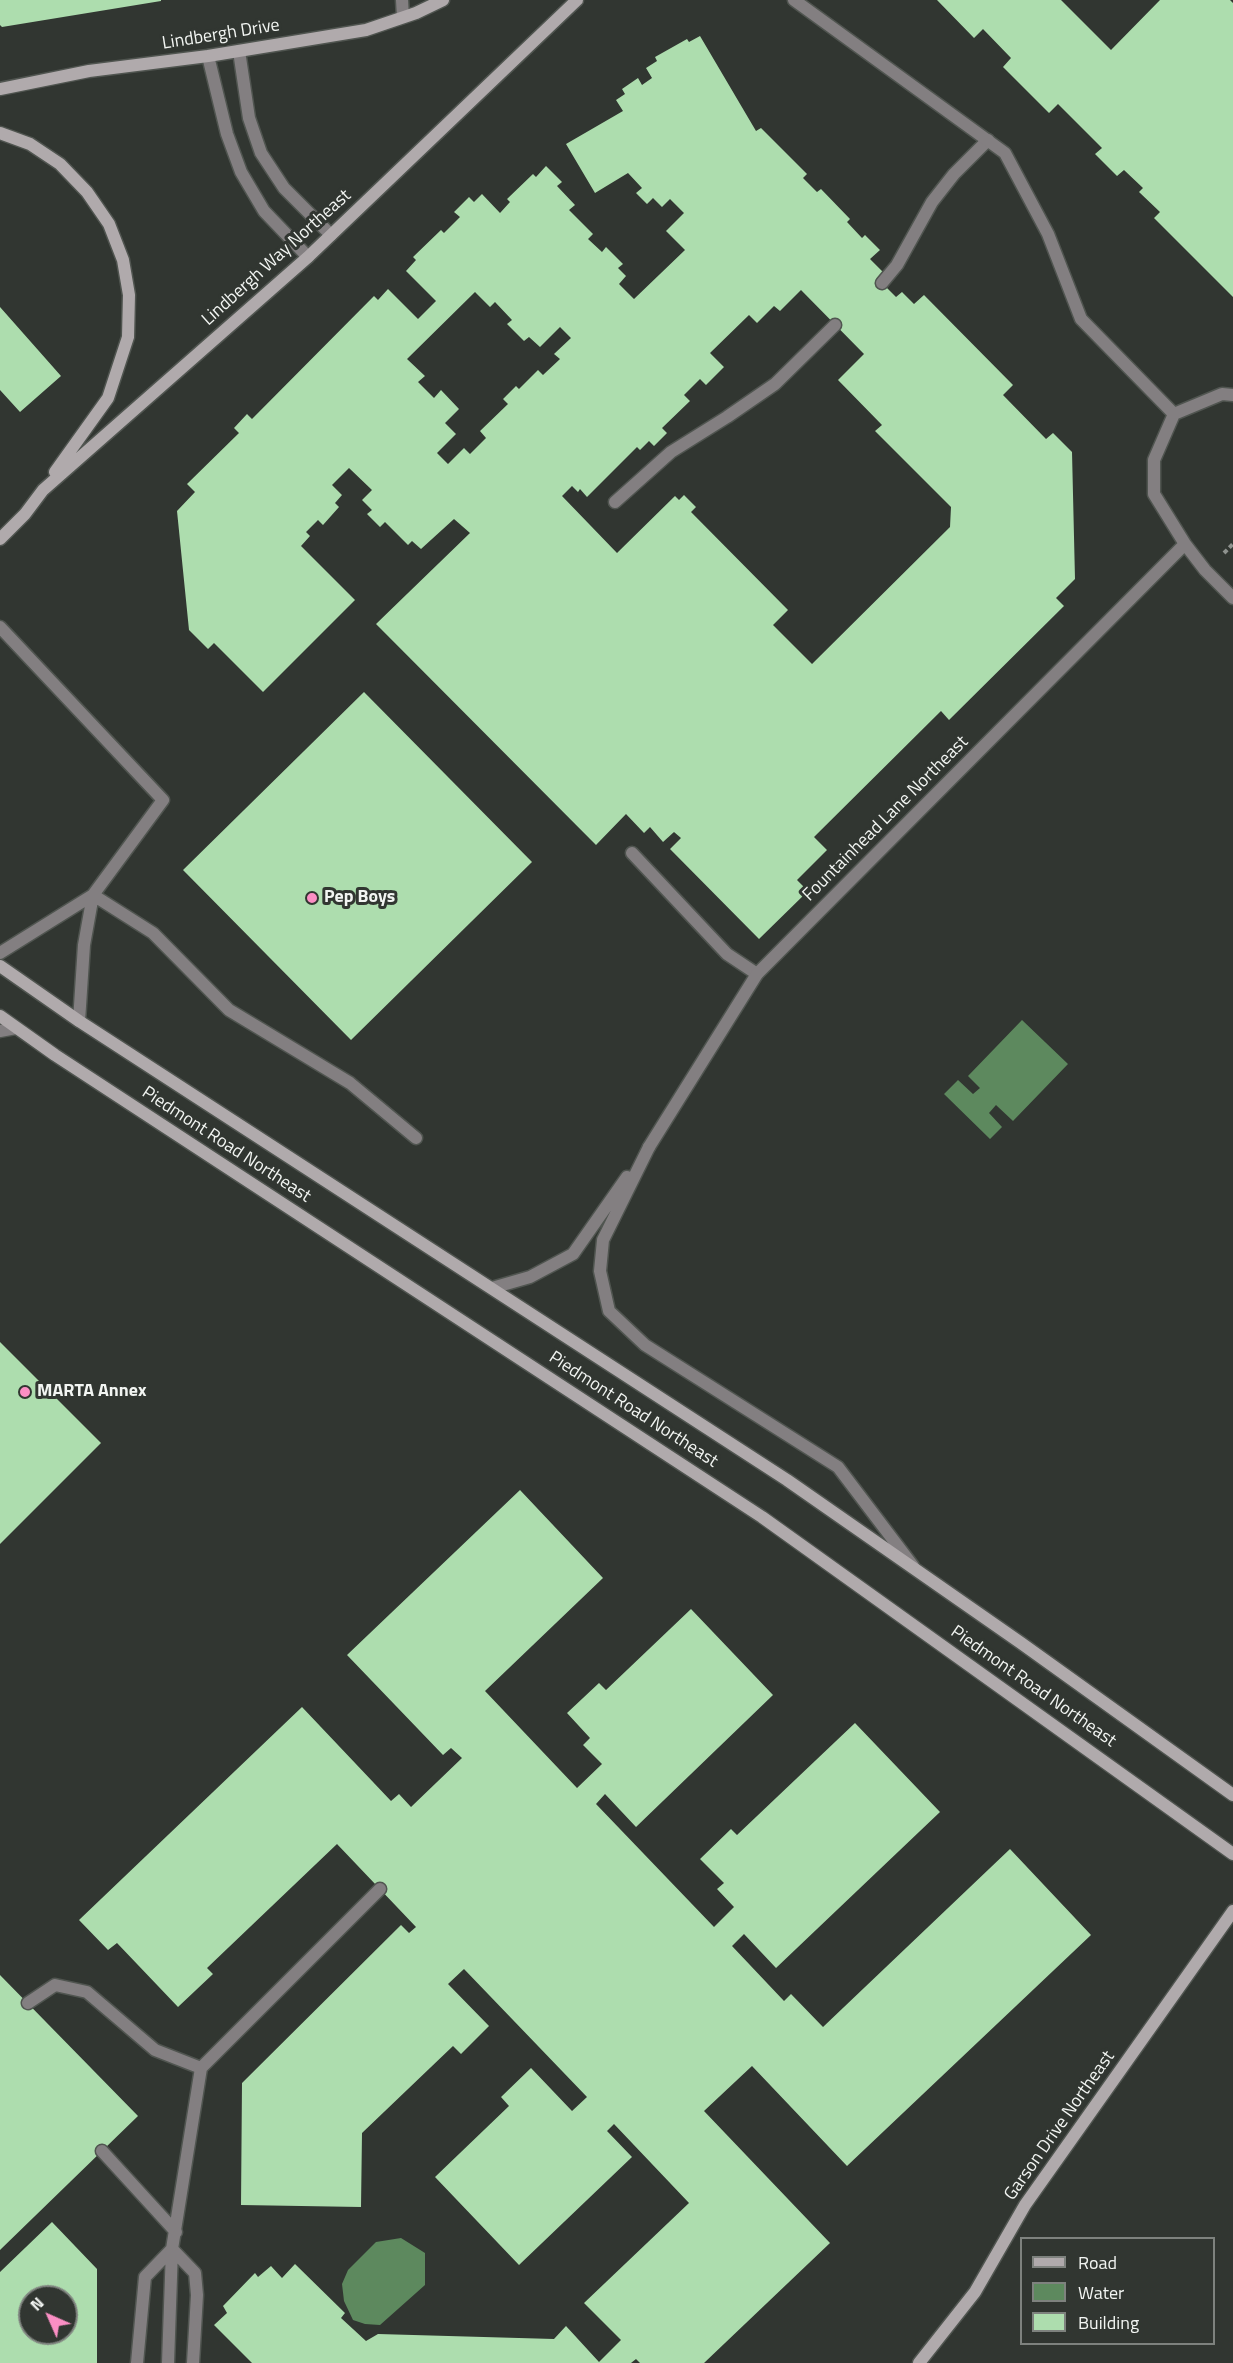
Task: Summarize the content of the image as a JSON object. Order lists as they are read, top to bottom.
{
  "streets": {
    "main road": [
      "Lindbergh Drive",
      "Lindbergh Way Northeast",
      "Piedmont Road Northeast",
      "Garson Drive Northeast"
    ],
    "street": ["Fountainhead Lane Northeast"]
  },
  "places": ["Pep Boys", "MARTA Annex"],
  "legend": ["Road", "Water", "Building"],
  "north": "top left"
}
